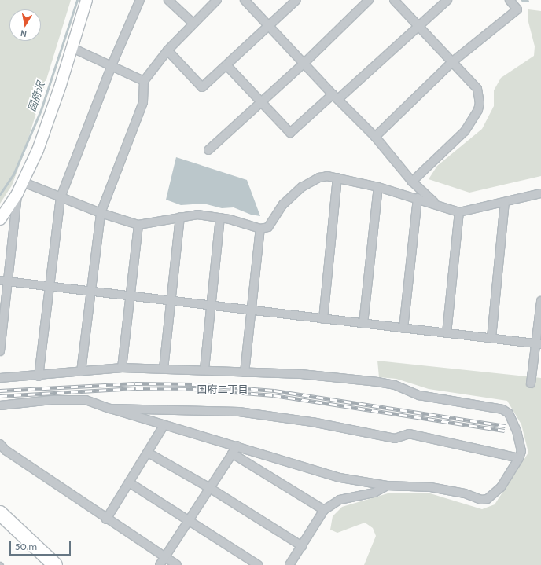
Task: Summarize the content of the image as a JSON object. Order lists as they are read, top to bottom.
{
  "districts": ["国府二丁目"],
  "water": ["国府沢"],
  "scale_bar": "50 m",
  "north": "bottom"
}
